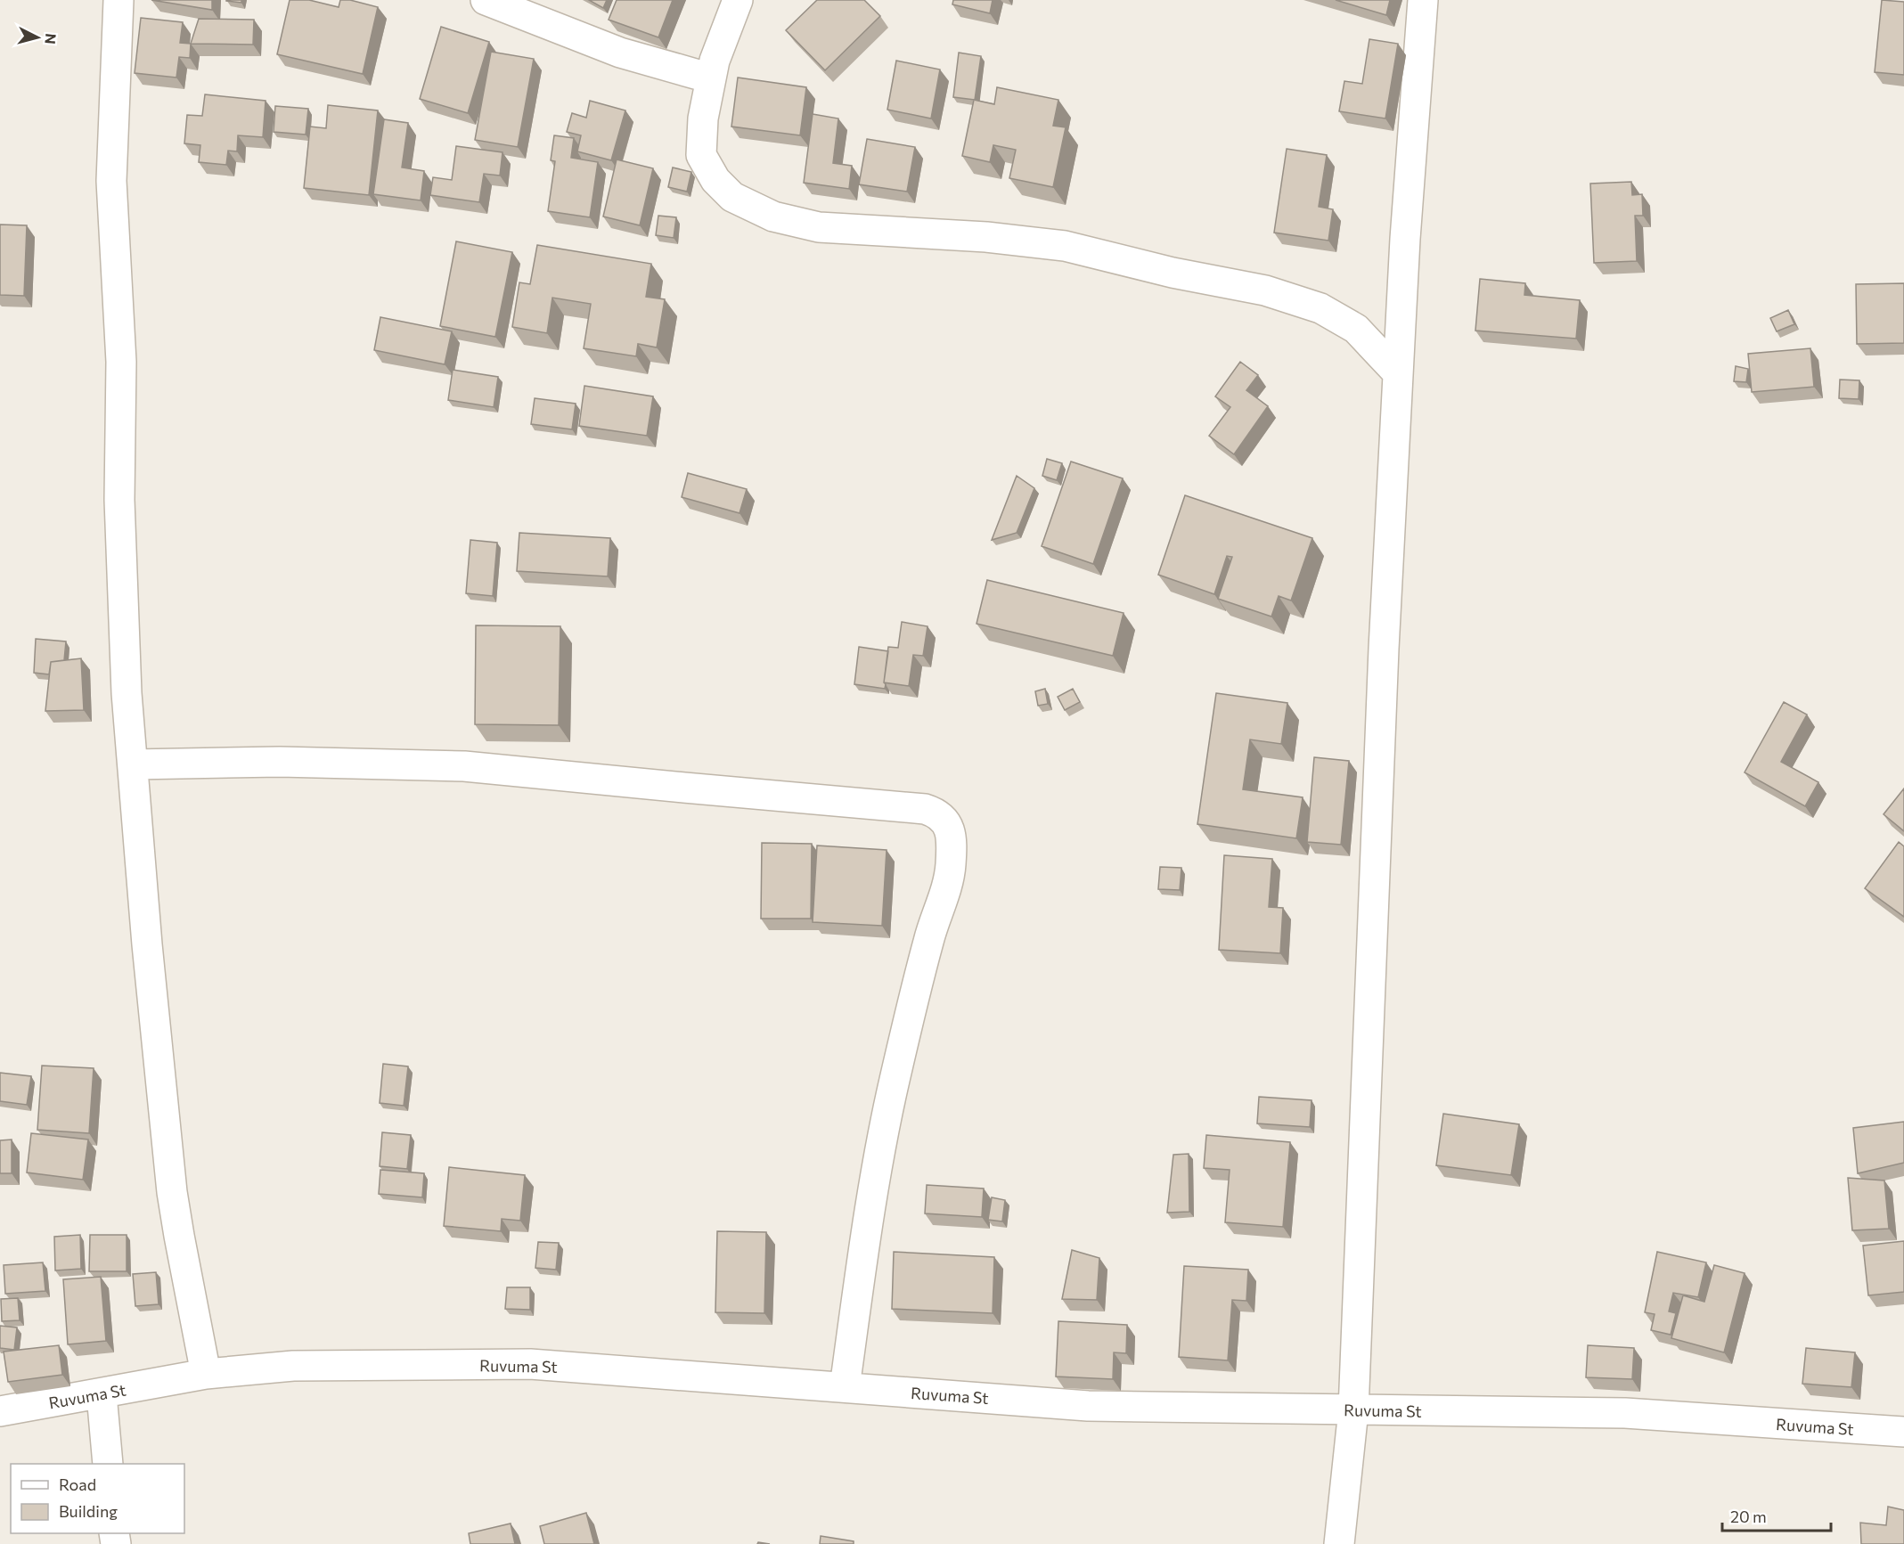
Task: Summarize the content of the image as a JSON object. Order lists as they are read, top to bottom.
{
  "streets": {
    "street": ["Ruvuma St"]
  },
  "legend": ["Road", "Building"],
  "scale_bar": "20 m",
  "north": "right"
}
